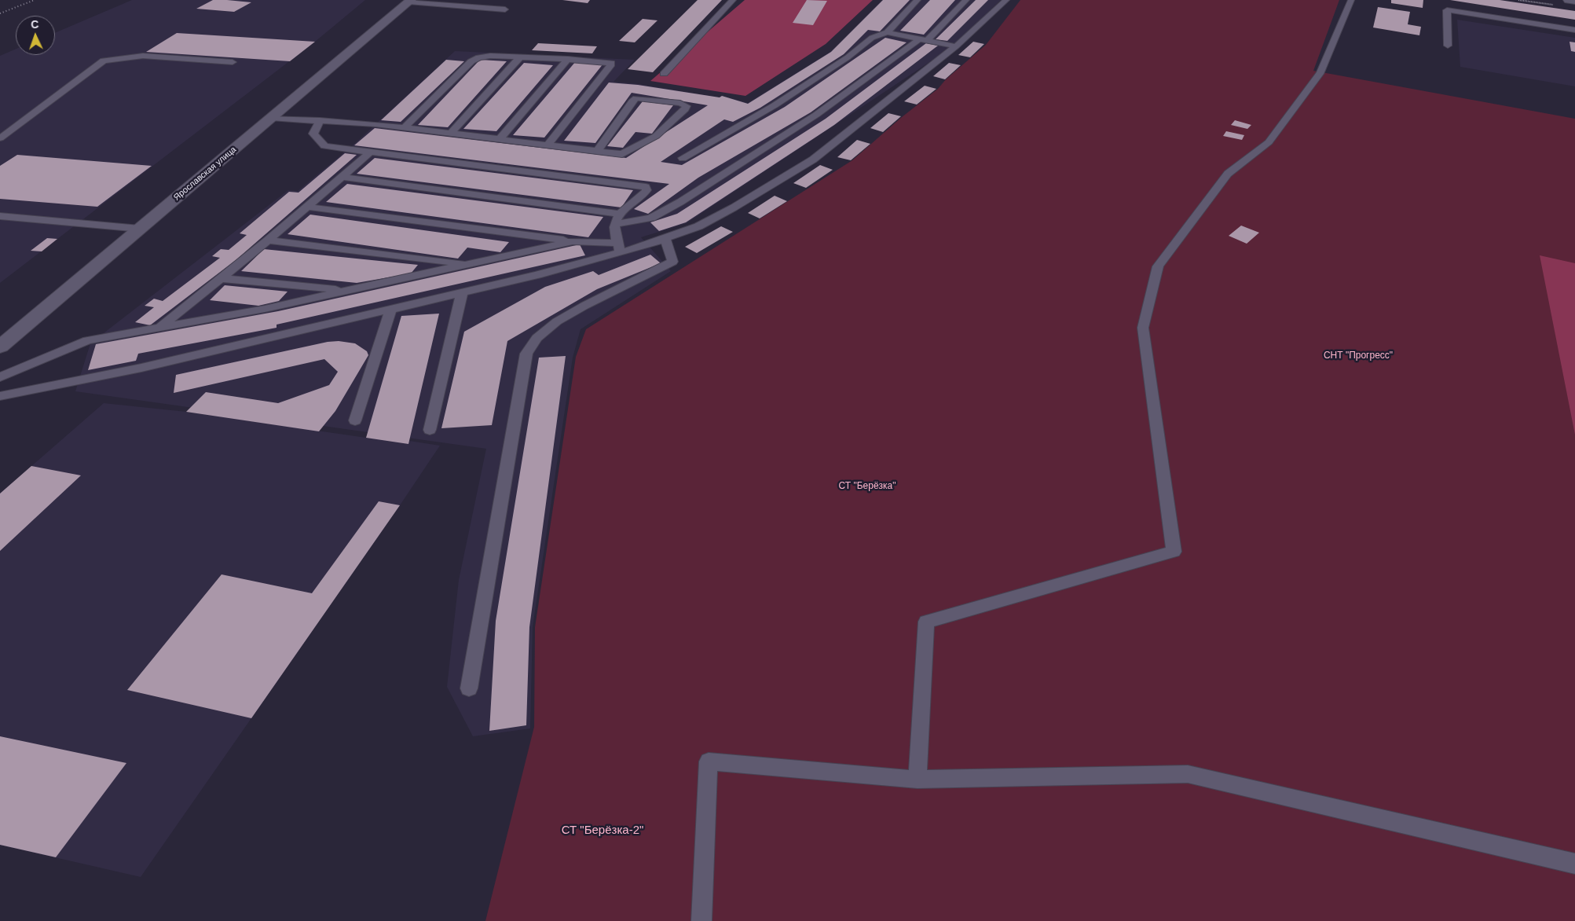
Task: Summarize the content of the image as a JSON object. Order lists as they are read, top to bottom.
{
  "streets": {
    "main road": ["Ярославская улица"]
  },
  "parks": ["СНТ \"Прогресс\"", "СТ \"Берёзка\"", "СТ \"Берёзка-2\""],
  "north": "top"
}
